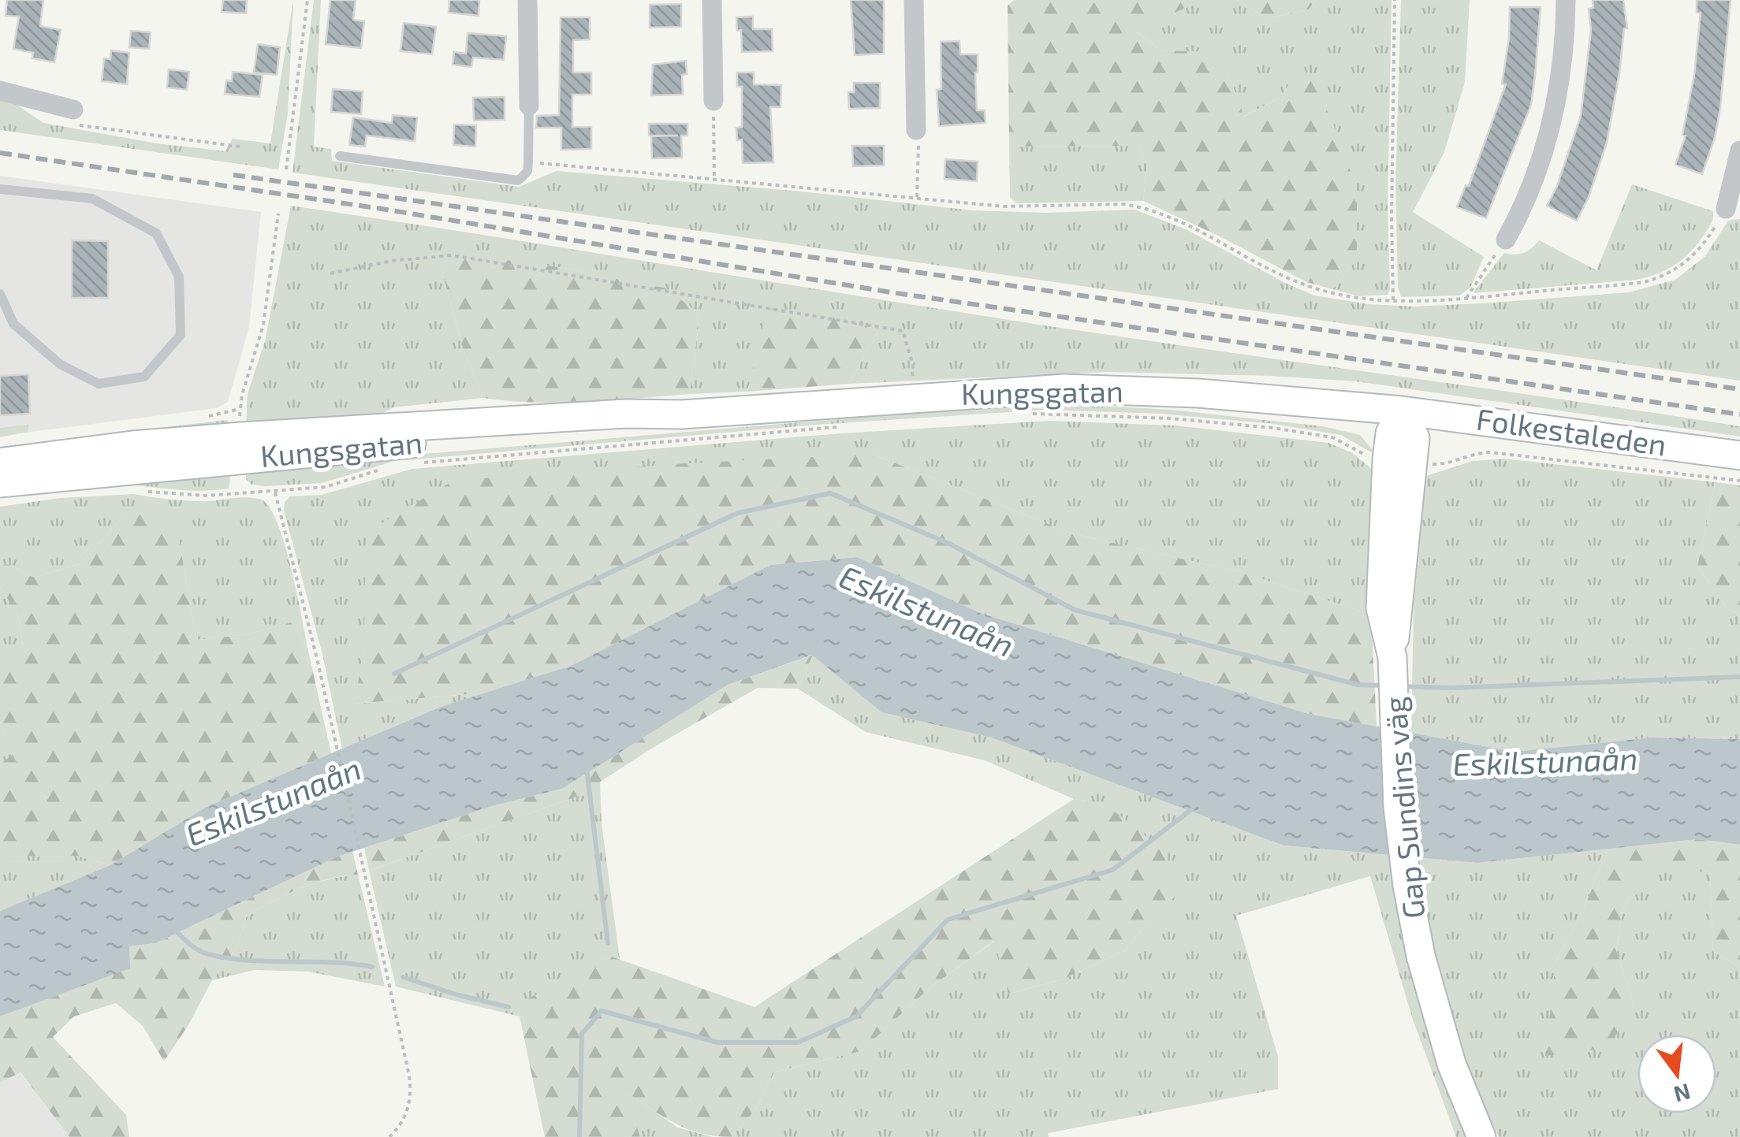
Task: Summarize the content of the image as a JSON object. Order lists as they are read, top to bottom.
{
  "streets": {
    "main road": ["Kungsgatan", "Folkestaleden", "Gap Sundins väg"]
  },
  "crossings": [
    ["Kungsgatan", "Folkestaleden"],
    ["Kungsgatan", "Gap Sundins väg"],
    ["Folkestaleden", "Gap Sundins väg"]
  ],
  "water": ["Eskilstunaån"],
  "north": "bottom"
}
